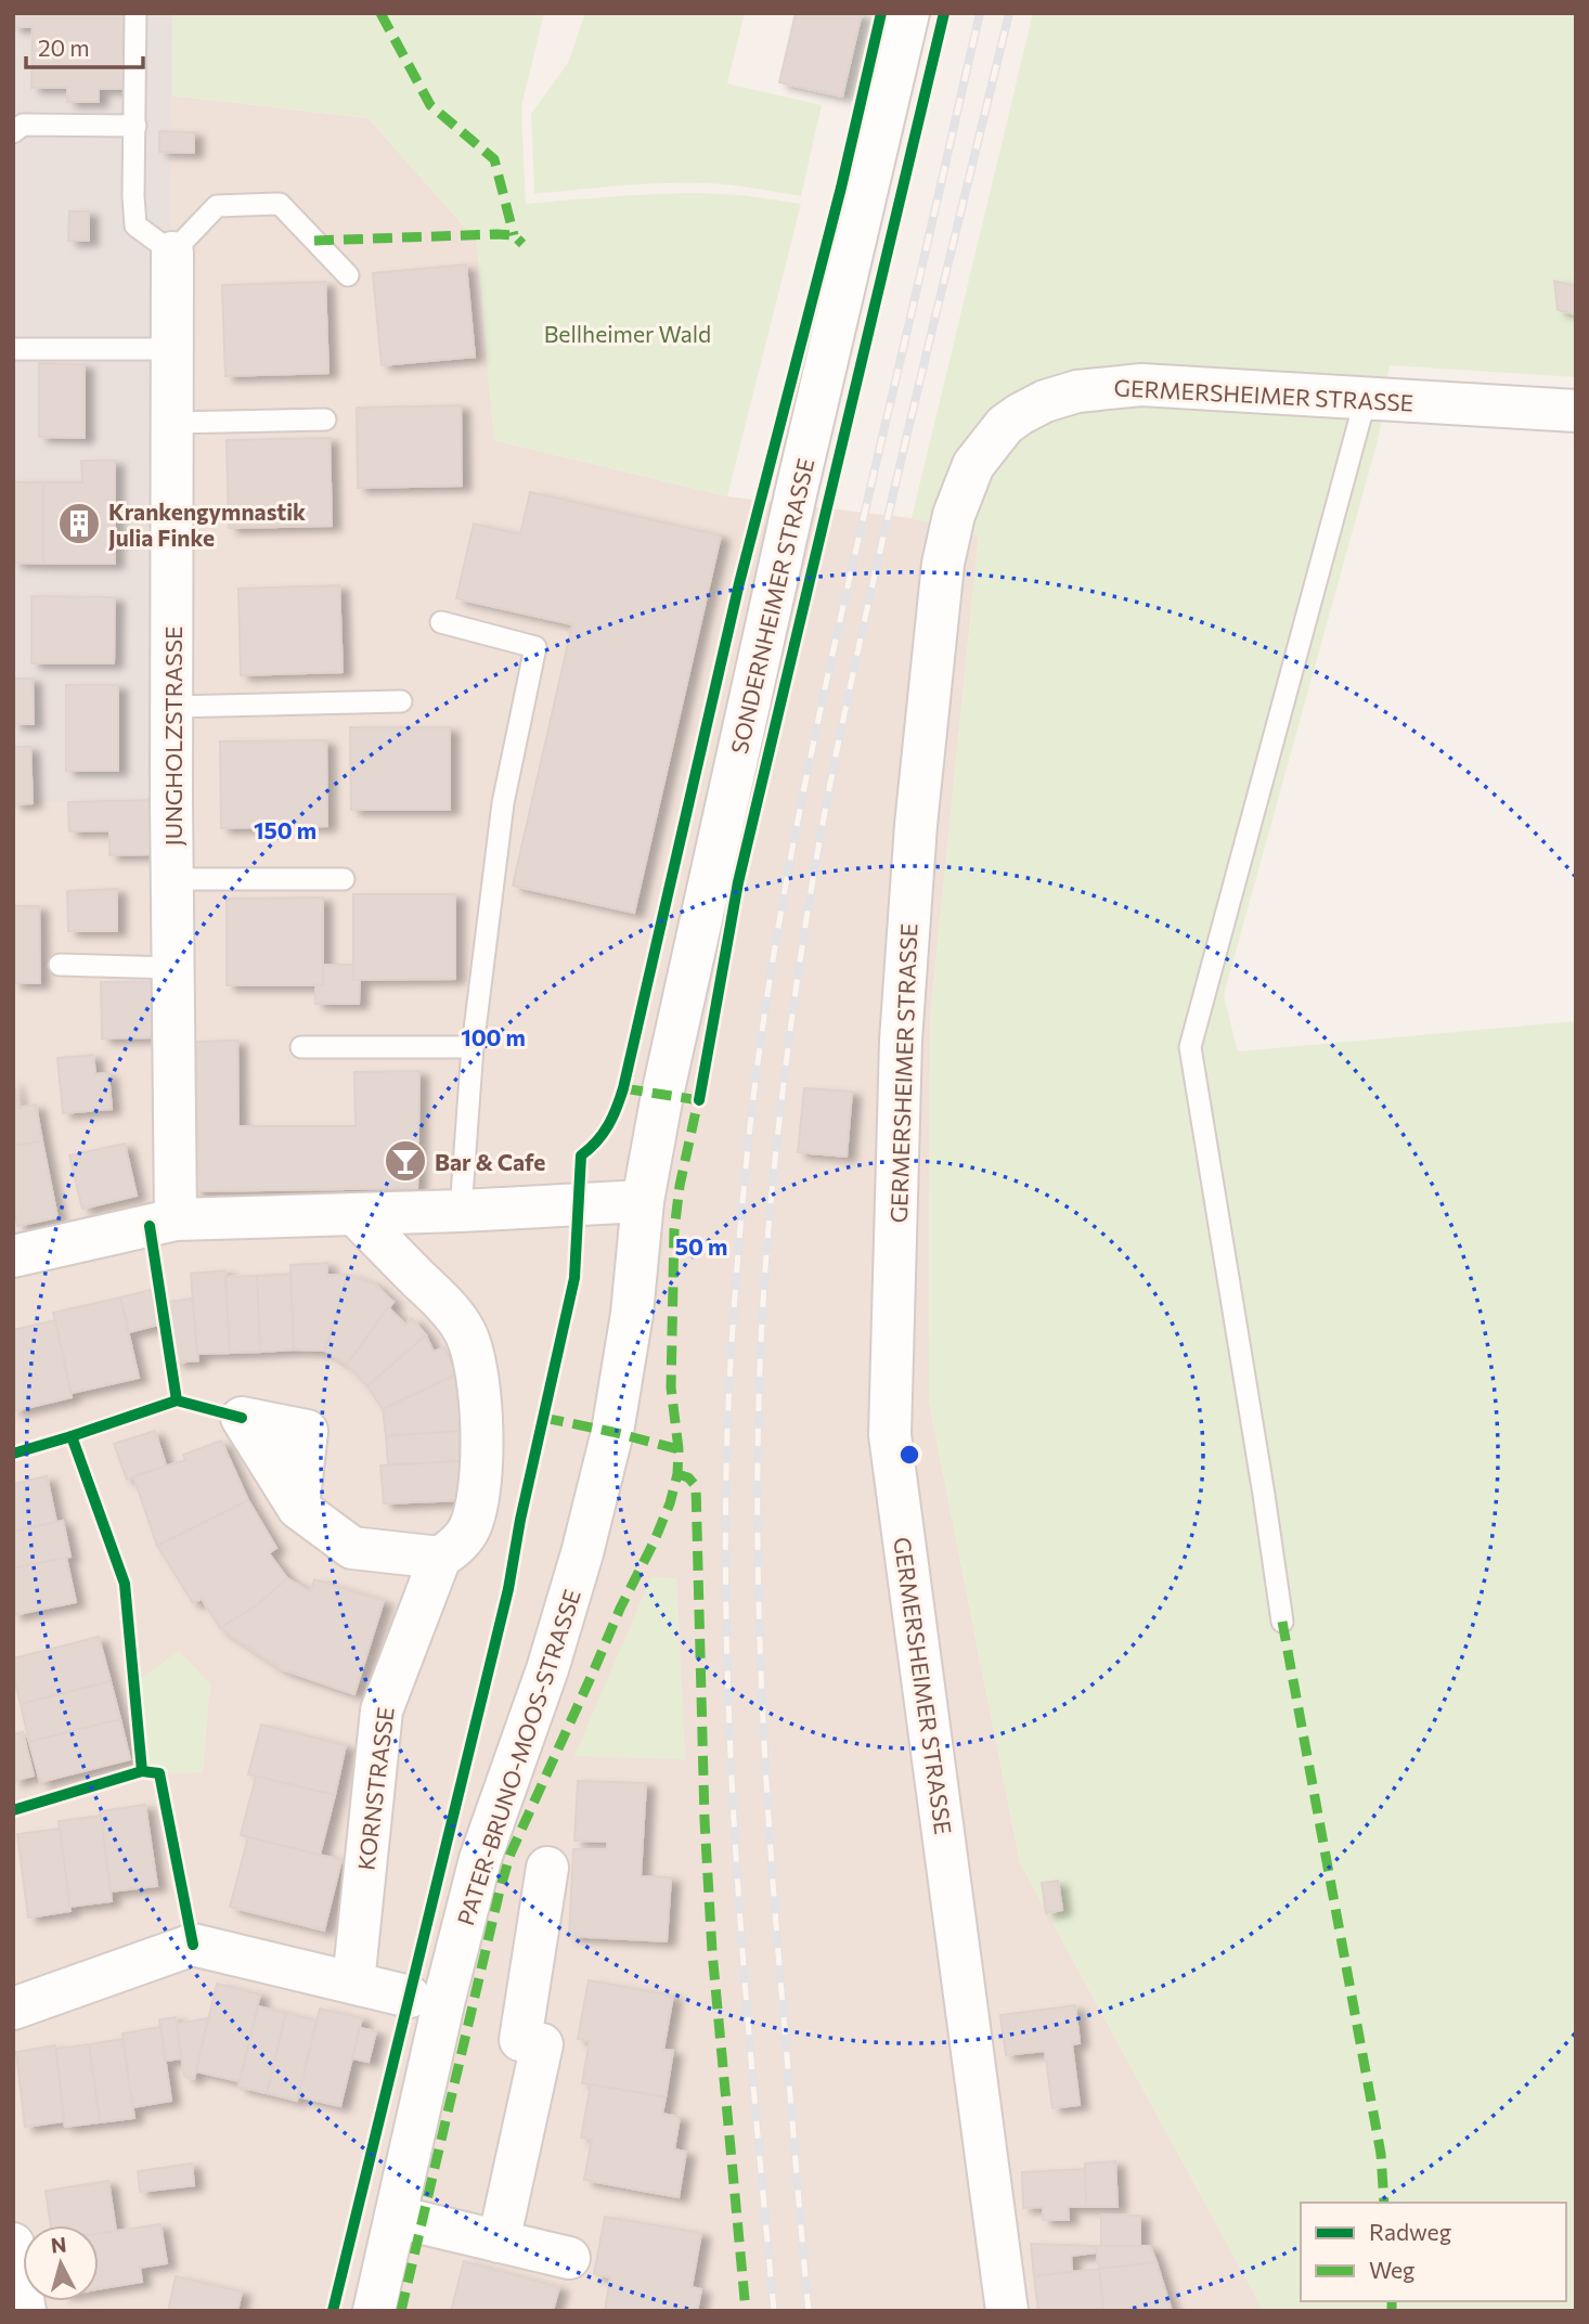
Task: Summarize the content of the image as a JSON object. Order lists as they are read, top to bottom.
{
  "streets": {
    "street": [
      "GERMERSHEIMER STRASSE",
      "SONDERNHEIMER STRASSE",
      "JUNGHOLZSTRASSE",
      "PATER-BRUNO-MOOS-STRASSE",
      "KORNSTRASSE"
    ]
  },
  "crossings": [
    ["SONDERNHEIMER STRASSE", "PATER-BRUNO-MOOS-STRASSE"]
  ],
  "parks": ["Bellheimer Wald"],
  "places": {
    "building": ["Krankengymnastik Julia Finke"],
    "bar": ["Bar & Cafe"]
  },
  "legend": ["Radweg", "Weg"],
  "scale_bar": "20 m",
  "north": "top",
  "rings": ["150 m", "100 m", "50 m"]
}
